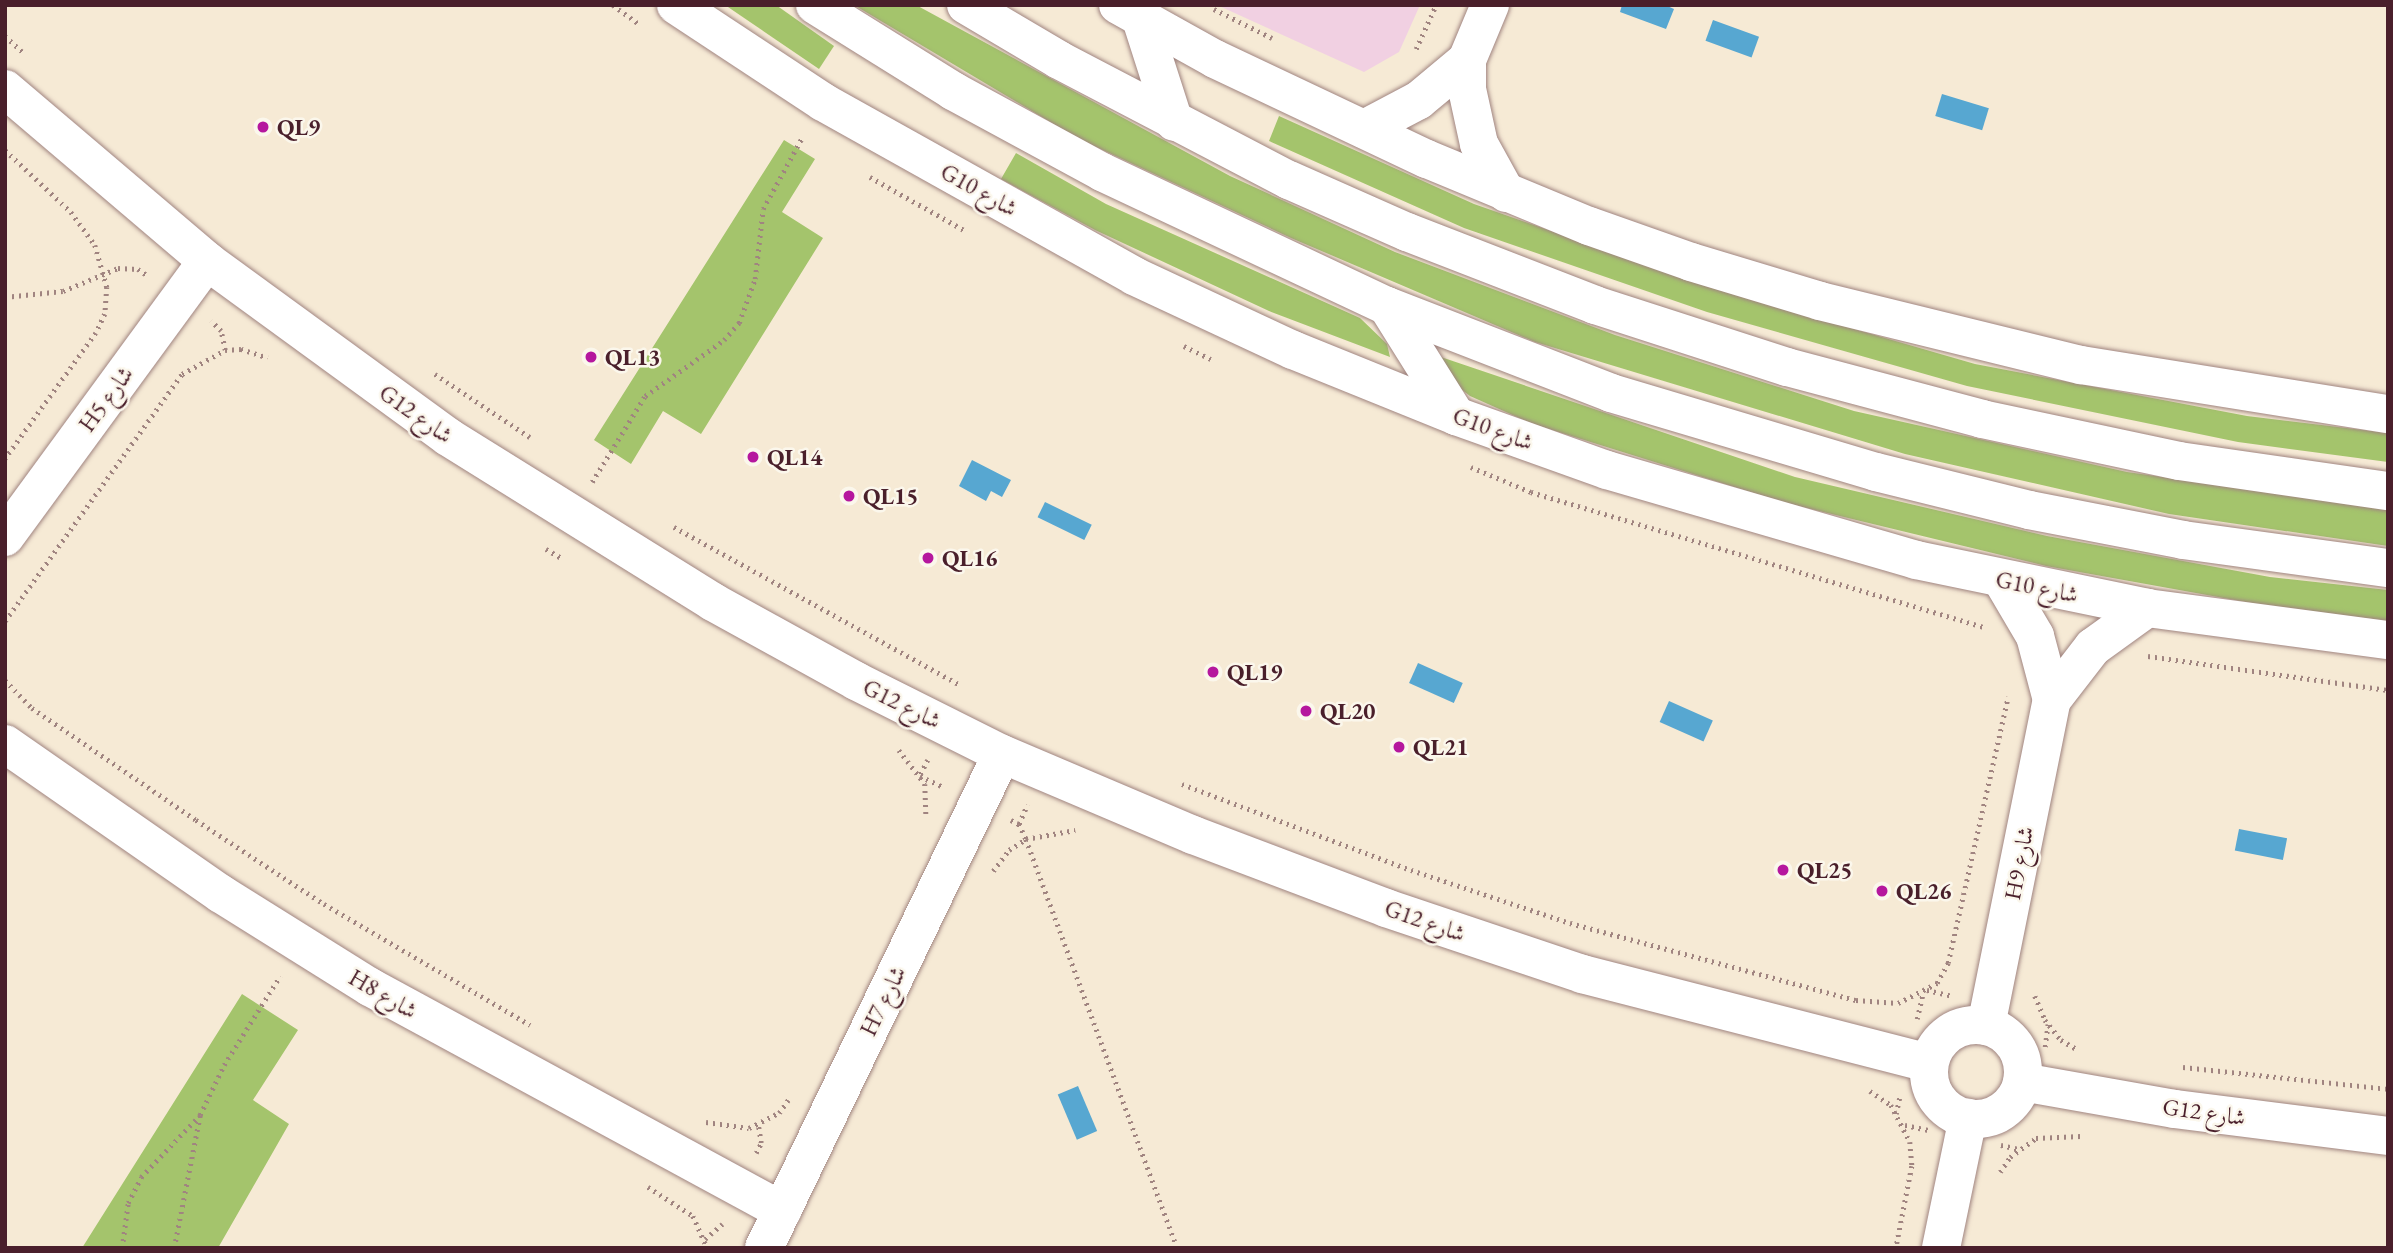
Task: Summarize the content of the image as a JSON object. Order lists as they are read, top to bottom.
{
  "streets": {
    "street": [
      "G10 شارع",
      "H5 شارع",
      "G12 شارع",
      "H9 شارع",
      "H8 شارع",
      "H7 شارع"
    ]
  },
  "crossings": [
    ["G10 شارع", "H9 شارع"],
    ["H5 شارع", "G12 شارع"],
    ["G12 شارع", "H9 شارع"],
    ["G12 شارع", "H7 شارع"],
    ["H8 شارع", "H7 شارع"]
  ],
  "places": [
    "QL9",
    "QL13",
    "QL14",
    "QL15",
    "QL16",
    "QL19",
    "QL20",
    "QL21",
    "QL25",
    "QL26"
  ]
}
